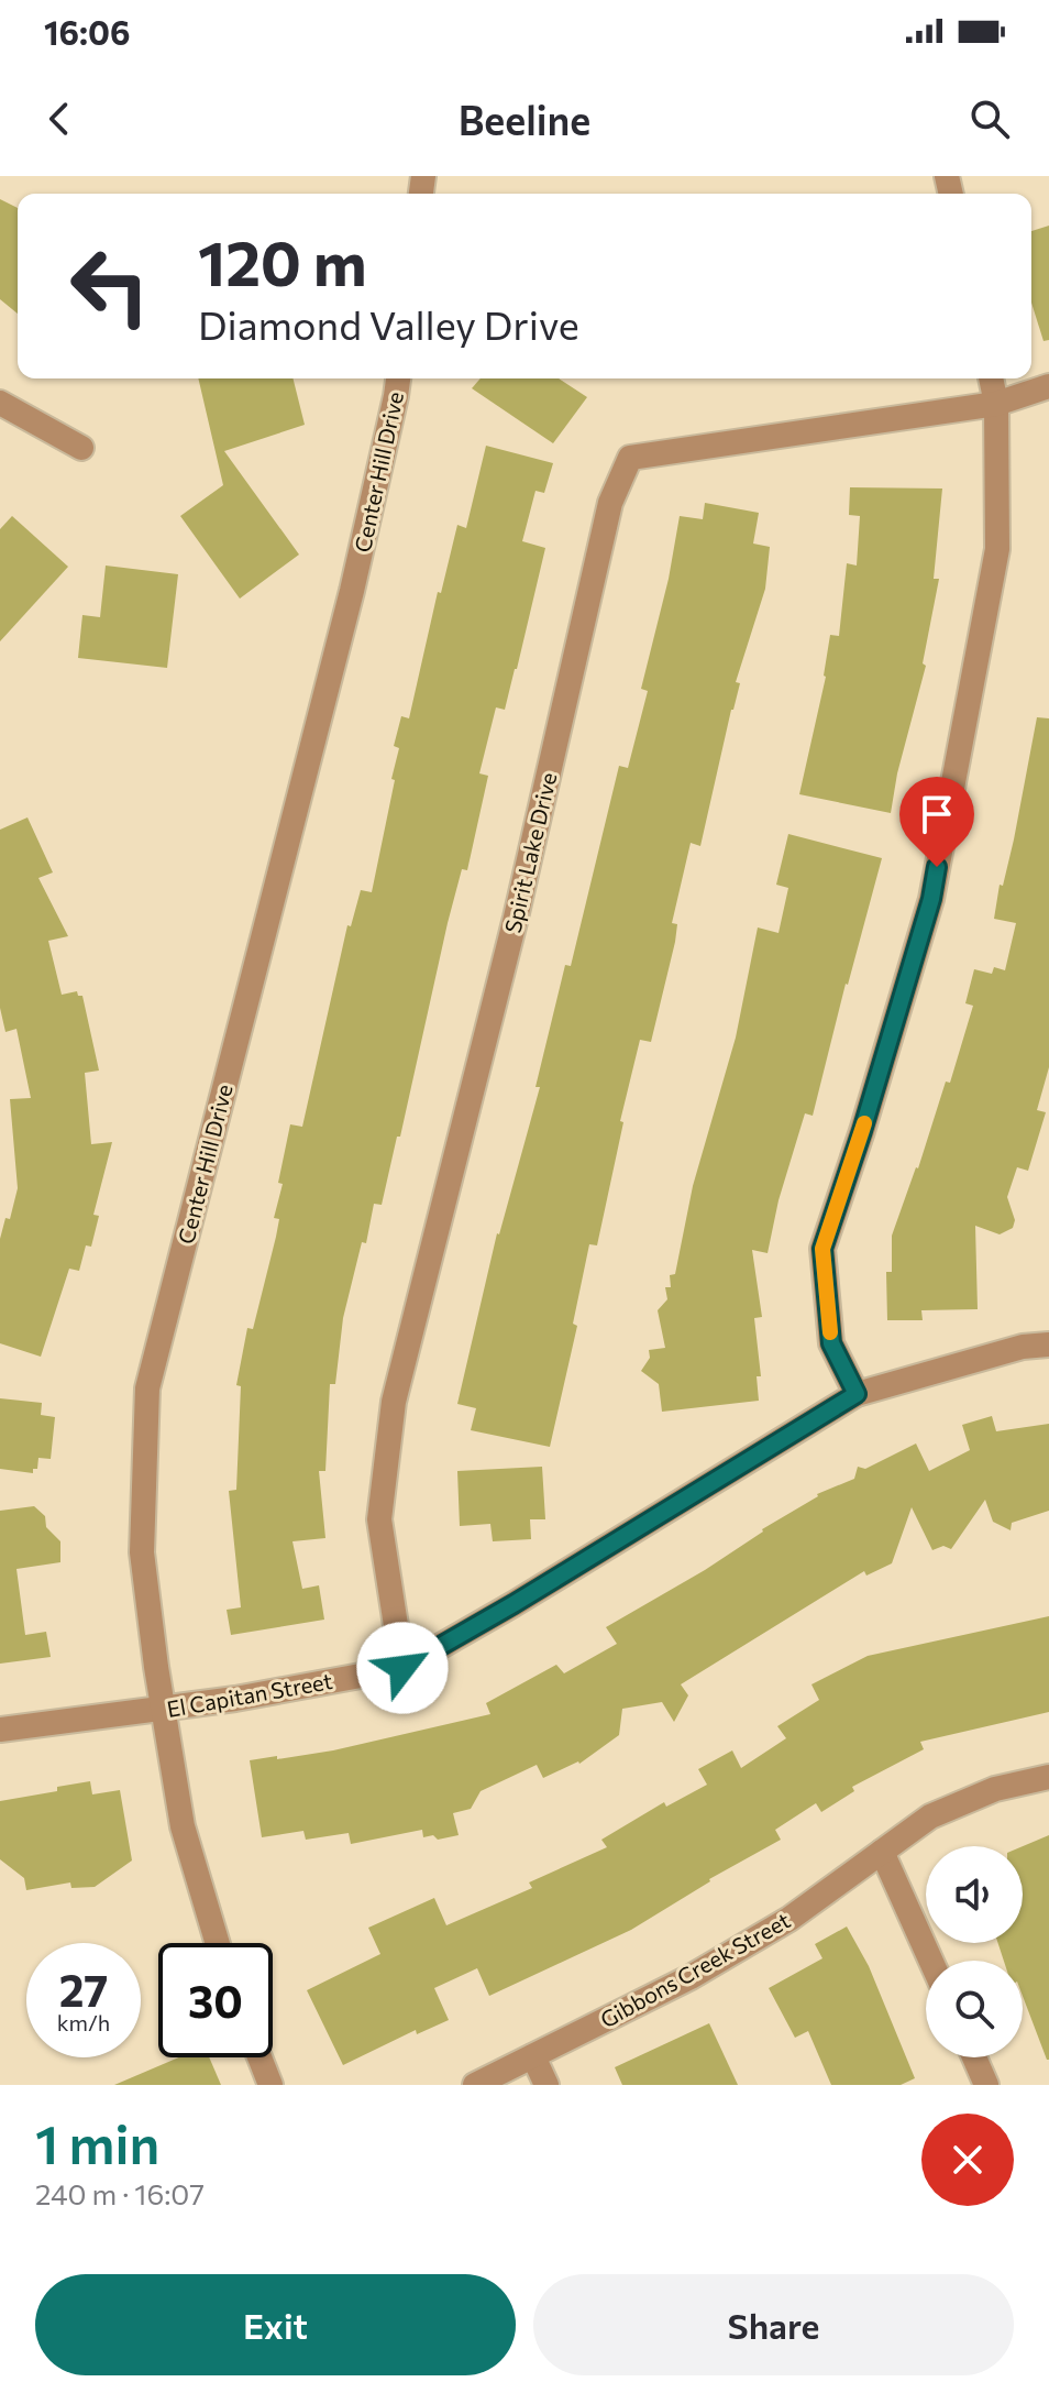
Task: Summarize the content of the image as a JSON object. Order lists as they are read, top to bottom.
{
  "streets": {
    "street": [
      "Center Hill Drive",
      "Spirit Lake Drive",
      "El Capitan Street",
      "Gibbons Creek Street"
    ]
  },
  "crossings": [
    ["Center Hill Drive", "El Capitan Street"],
    ["Spirit Lake Drive", "El Capitan Street"]
  ],
  "page": {
    "status": "16:06",
    "header": "Beeline",
    "turn": ["120 m", "Diamond Valley Drive"],
    "speed": "27 km/h",
    "limit": "30",
    "heading": ["1 min", "240 m · 16:07"],
    "buttons": ["Exit", "Share"]
  }
}
